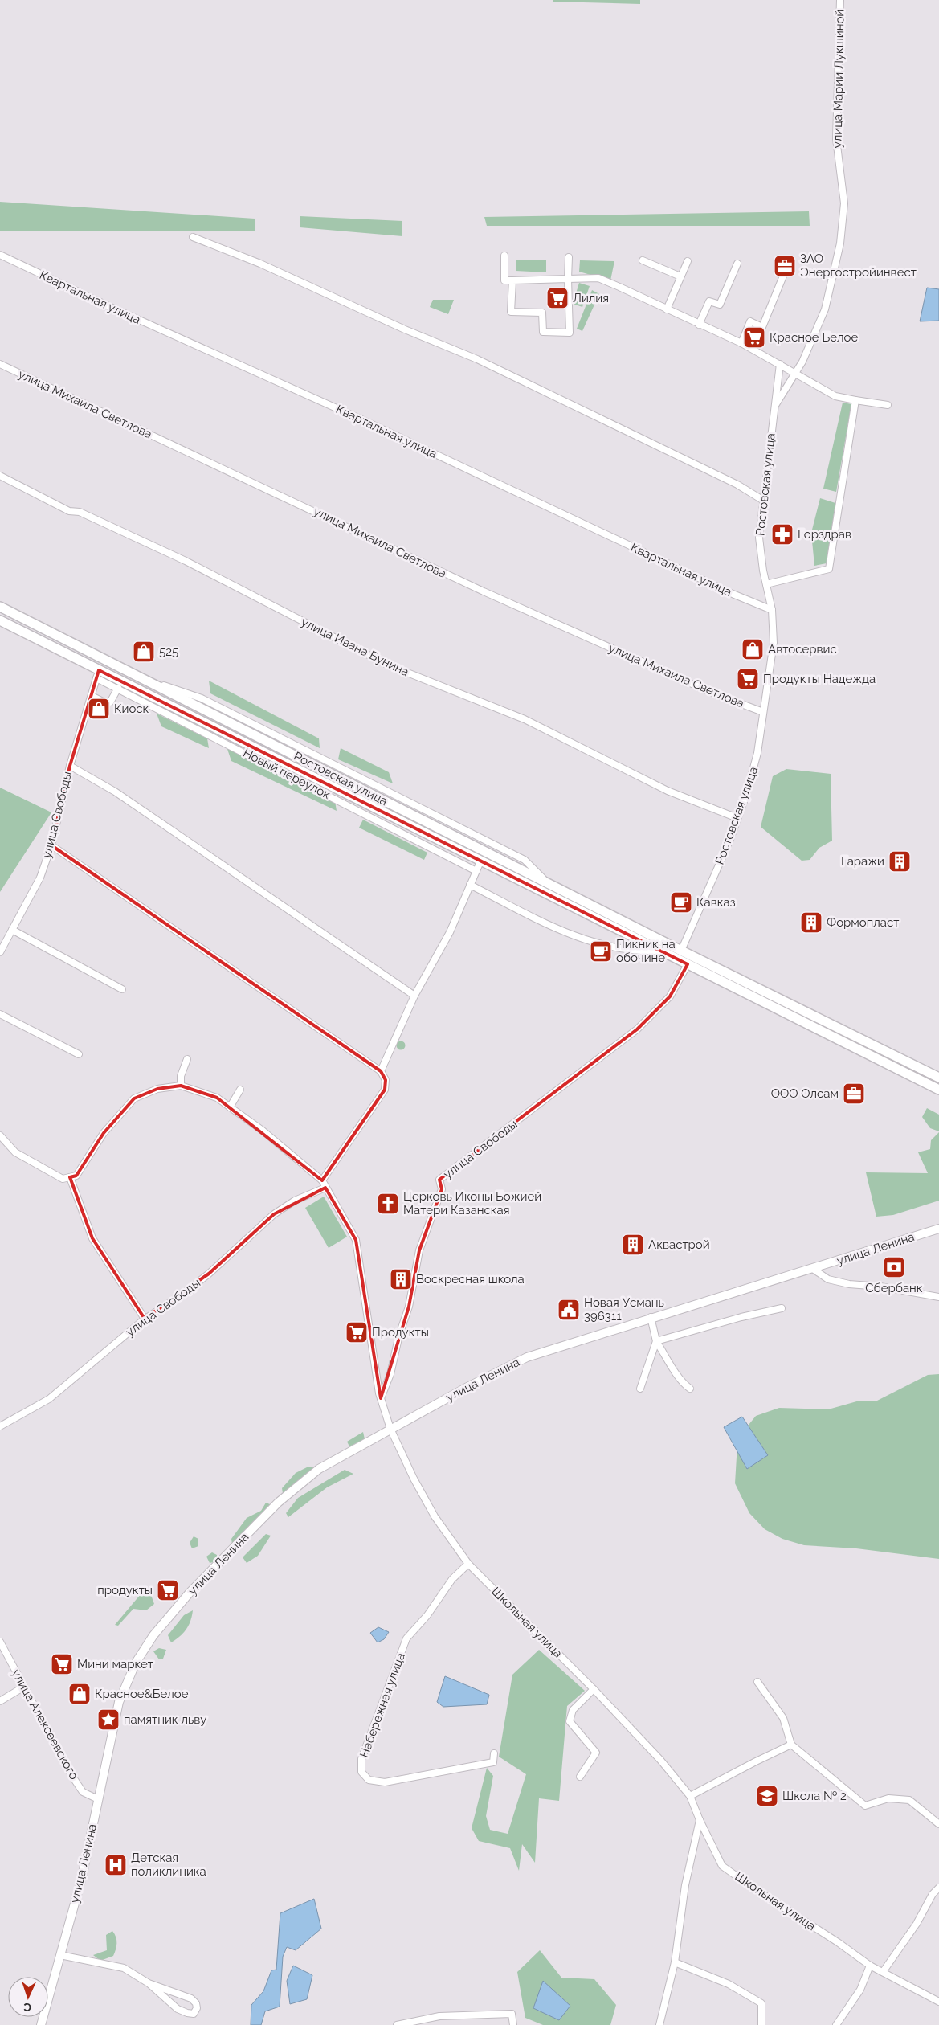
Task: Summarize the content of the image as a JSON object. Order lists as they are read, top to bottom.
{
  "streets": {
    "highway": ["Ростовская улица"],
    "main road": ["улица Ленина"],
    "street": [
      "улица Марии Лукшиной",
      "Квартальная улица",
      "улица Михаила Светлова",
      "улица Ивана Бунина",
      "Новый переулок",
      "улица Свободы",
      "Школьная улица",
      "Набережная улица",
      "улица Алексеевского"
    ]
  },
  "crossings": [
    ["улица Марии Лукшиной", "Ростовская улица"],
    ["Квартальная улица", "Ростовская улица"],
    ["улица Михаила Светлова", "Ростовская улица"],
    ["Ростовская улица", "улица Ивана Бунина"],
    ["Ростовская улица", "Новый переулок"],
    ["Ростовская улица", "улица Свободы"],
    ["Новый переулок", "улица Свободы"],
    ["улица Ленина", "Школьная улица"],
    ["улица Ленина", "улица Алексеевского"],
    ["Школьная улица", "Набережная улица"]
  ],
  "places": {
    "office": ["ЗАО Энергостройинвест", "ООО Олсам"],
    "supermarket": [
      "Лилия",
      "Красное Белое",
      "Продукты Надежда",
      "Продукты",
      "продукты",
      "Мини маркет"
    ],
    "pharmacy": ["Горздрав"],
    "shop": [
      "Автосервис",
      "525",
      "Киоск",
      "Красное&Белое"
    ],
    "building": [
      "Гаражи",
      "Формопласт",
      "Аквастрой",
      "Воскресная школа"
    ],
    "cafe": ["Кавказ", "Пикник на обочине"],
    "church": ["Церковь Иконы Божией Матери Казанская"],
    "bank": ["Сбербанк"],
    "public building": ["Новая Усмань 396311"],
    "place": ["памятник льву"],
    "school or university": ["Школа № 2"],
    "hospital": ["Детская поликлиника"]
  },
  "north": "bottom"
}
